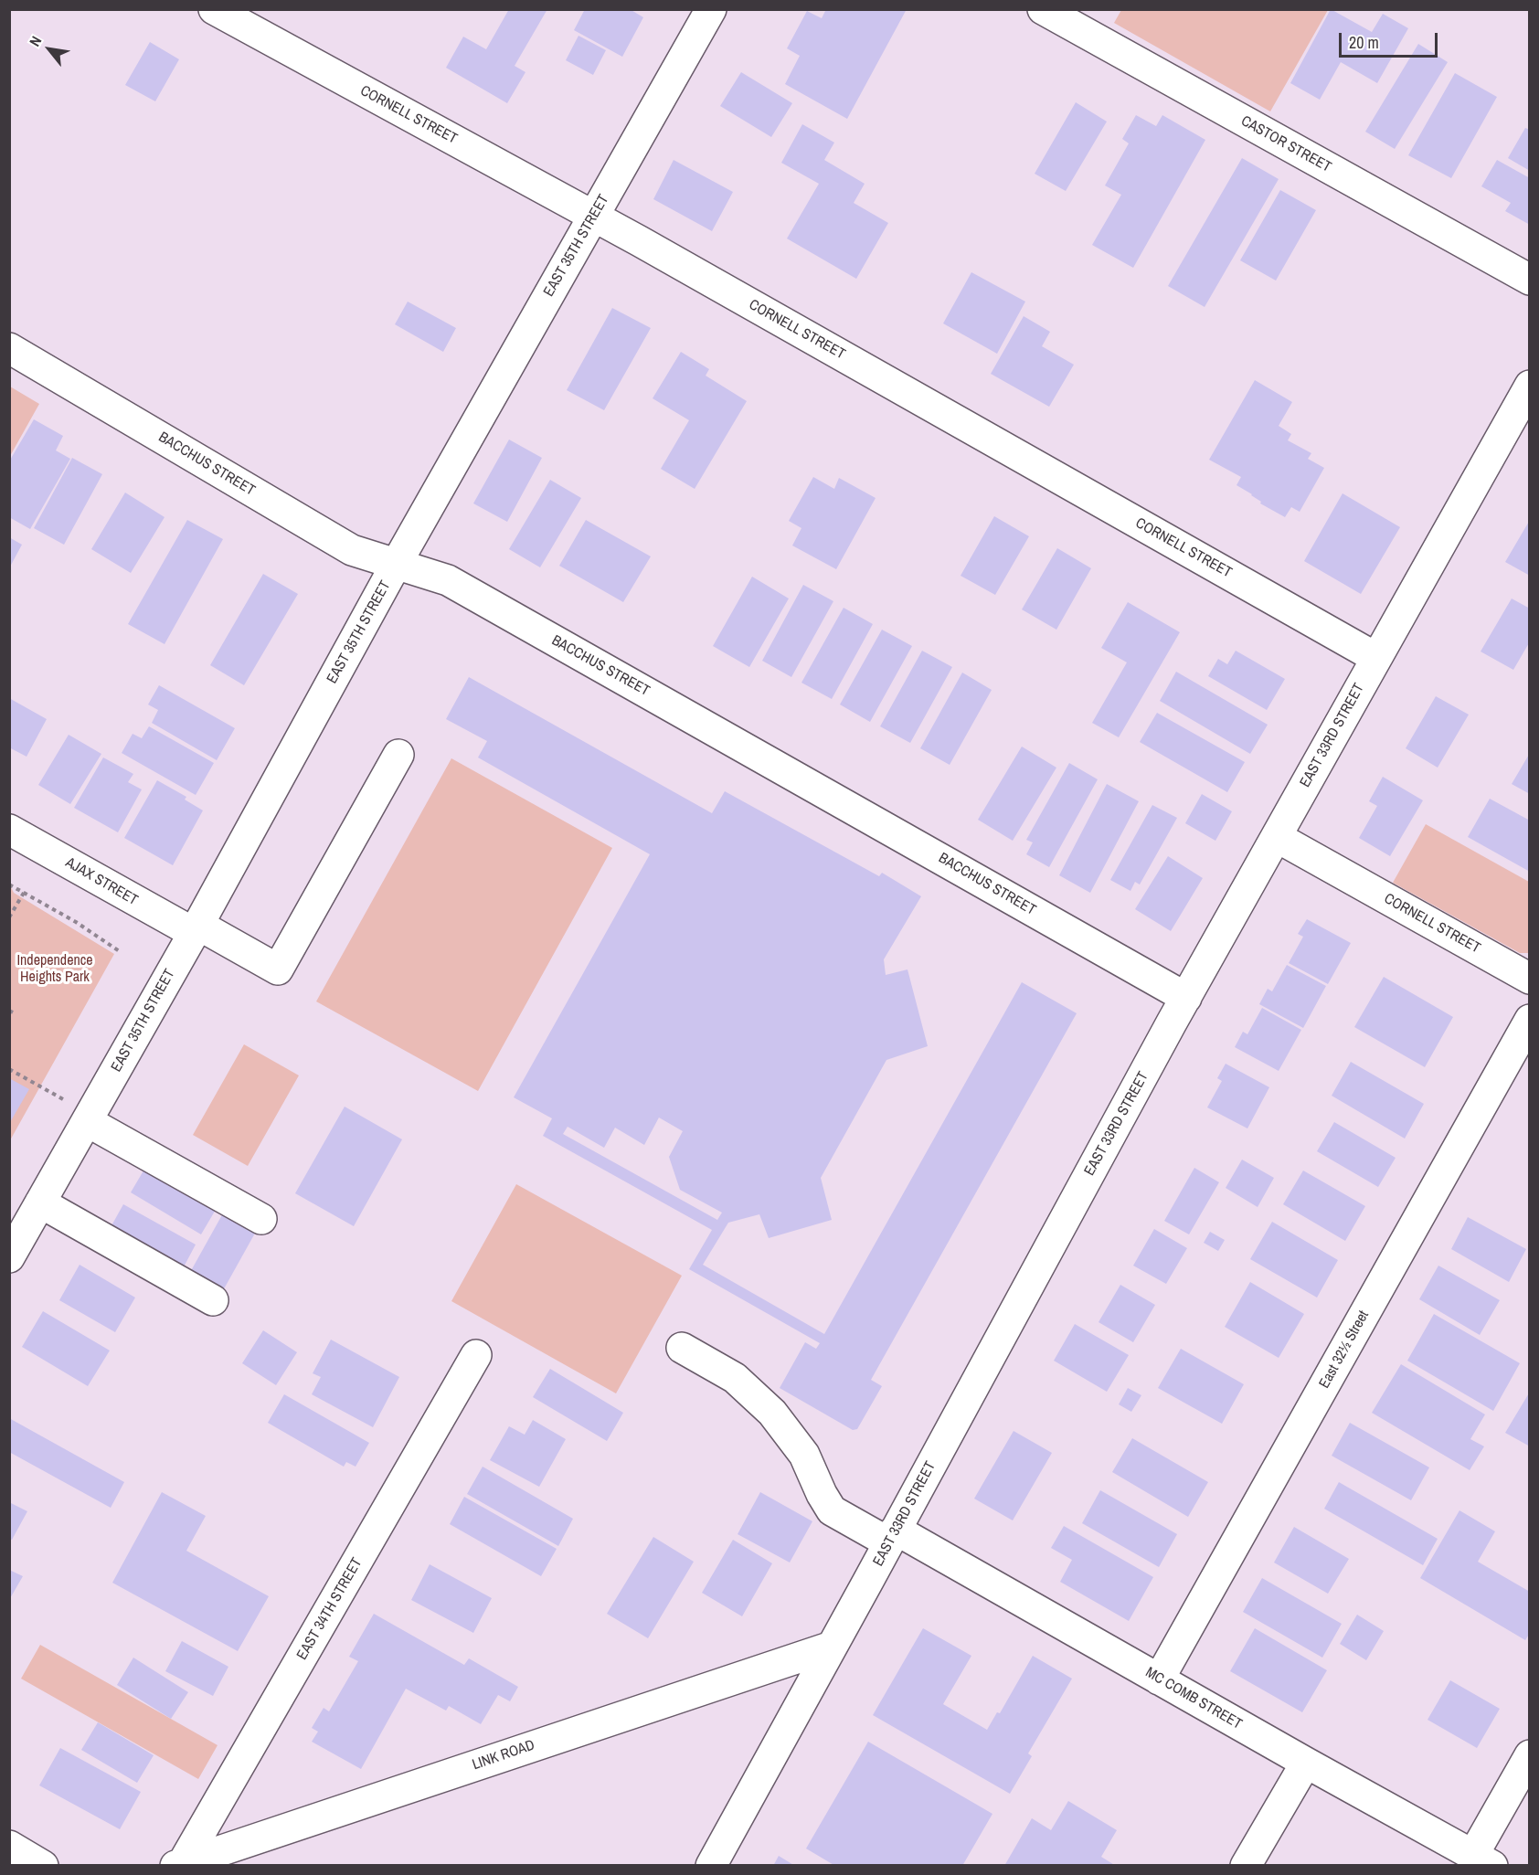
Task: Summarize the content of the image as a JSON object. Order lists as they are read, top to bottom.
{
  "streets": {
    "street": [
      "CORNELL STREET",
      "CASTOR STREET",
      "EAST 35TH STREET",
      "BACCHUS STREET",
      "EAST 33RD STREET",
      "AJAX STREET",
      "East 32½ Street",
      "EAST 34TH STREET",
      "MC COMB STREET",
      "LINK ROAD"
    ]
  },
  "crossings": [
    ["CORNELL STREET", "EAST 35TH STREET"],
    ["CORNELL STREET", "EAST 33RD STREET"],
    ["EAST 35TH STREET", "BACCHUS STREET"],
    ["EAST 35TH STREET", "AJAX STREET"],
    ["BACCHUS STREET", "EAST 33RD STREET"],
    ["EAST 33RD STREET", "MC COMB STREET"],
    ["EAST 33RD STREET", "LINK ROAD"],
    ["East 32½ Street", "MC COMB STREET"],
    ["EAST 34TH STREET", "LINK ROAD"]
  ],
  "parks": ["Independence Heights Park"],
  "scale_bar": "20 m",
  "north": "top left"
}
